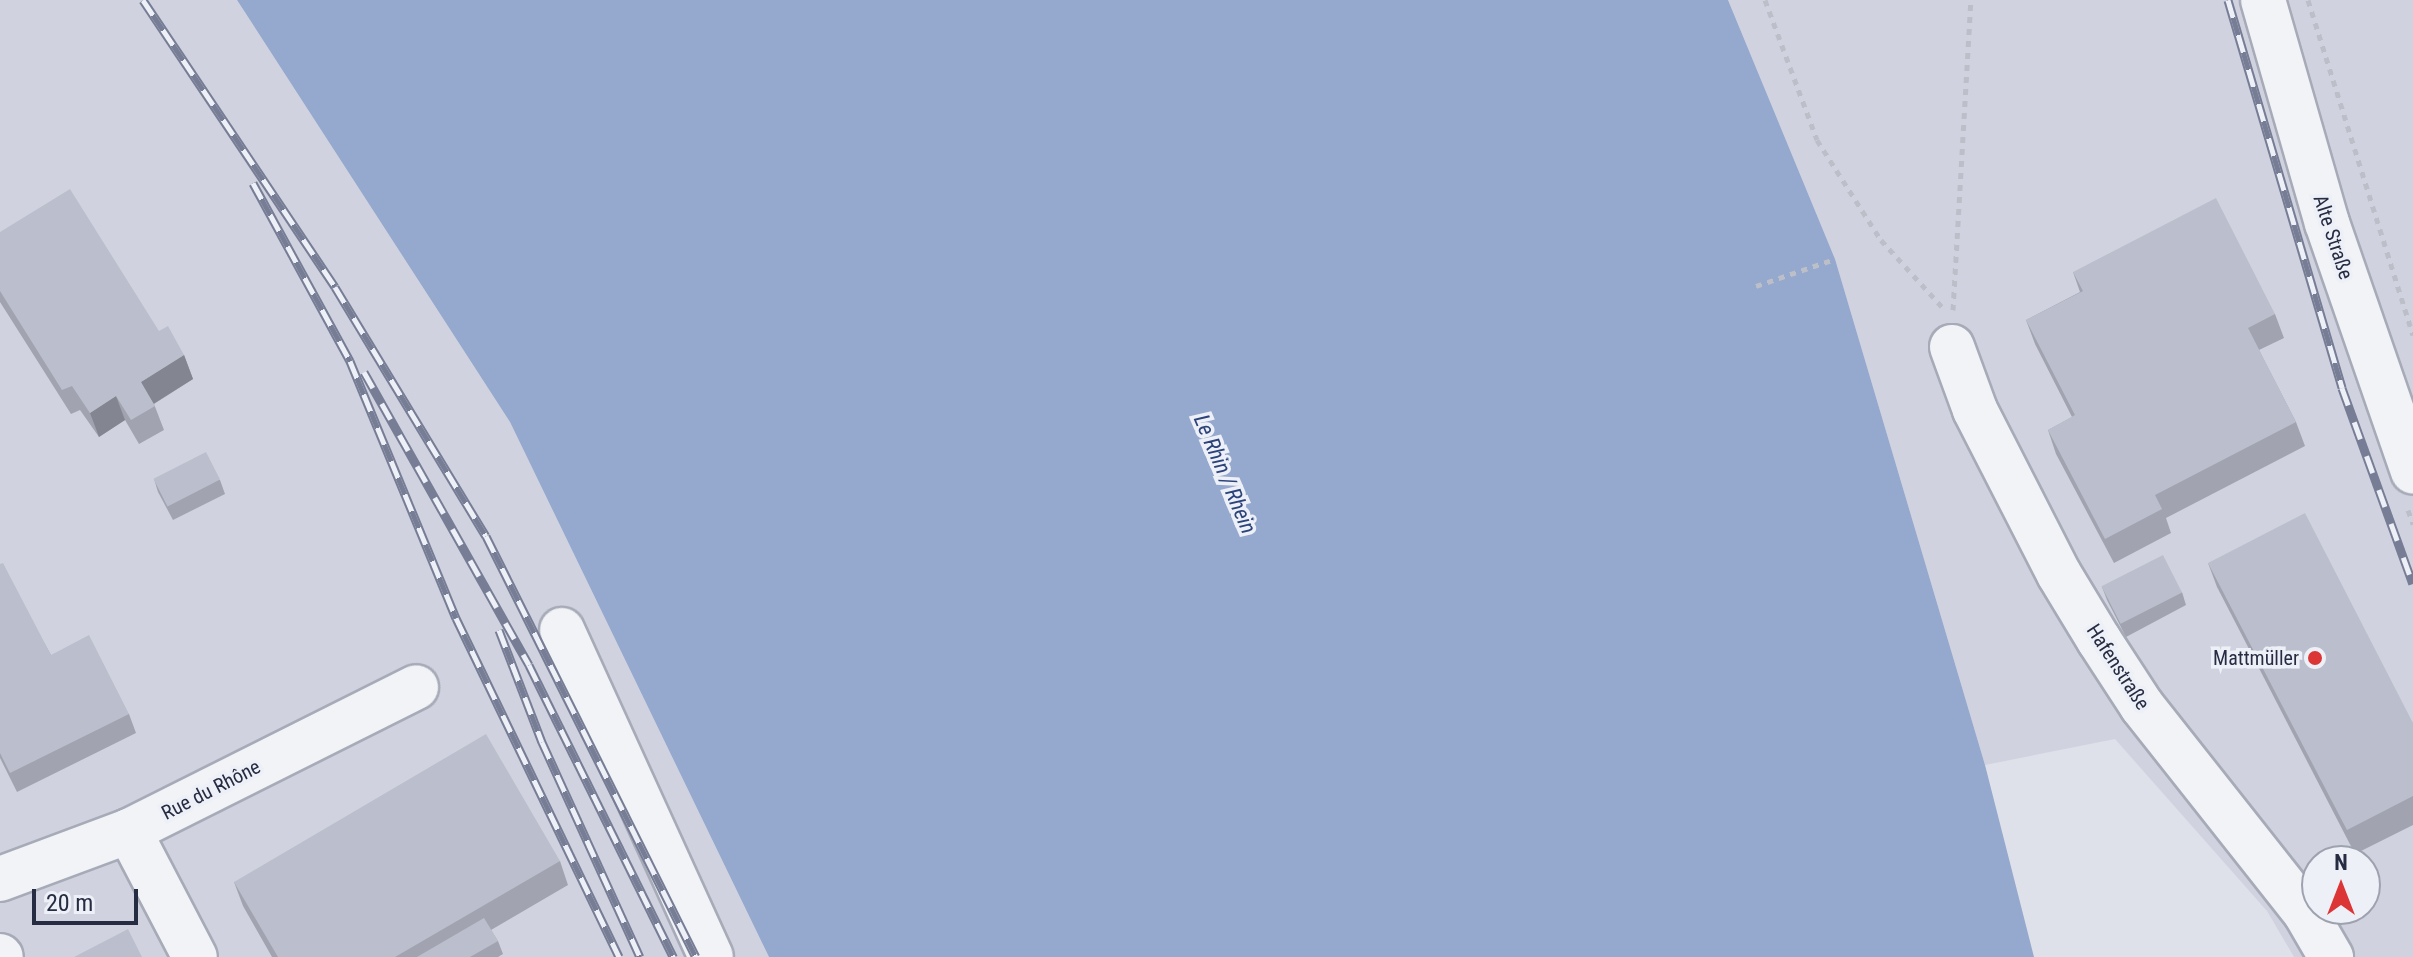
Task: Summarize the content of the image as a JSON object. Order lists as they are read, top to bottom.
{
  "streets": {
    "street": ["Alte Straße", "Hafenstraße", "Rue du Rhône"]
  },
  "water": ["Le Rhin / Rhein"],
  "places": ["Mattmüller"],
  "scale_bar": "20 m",
  "north": "top"
}
